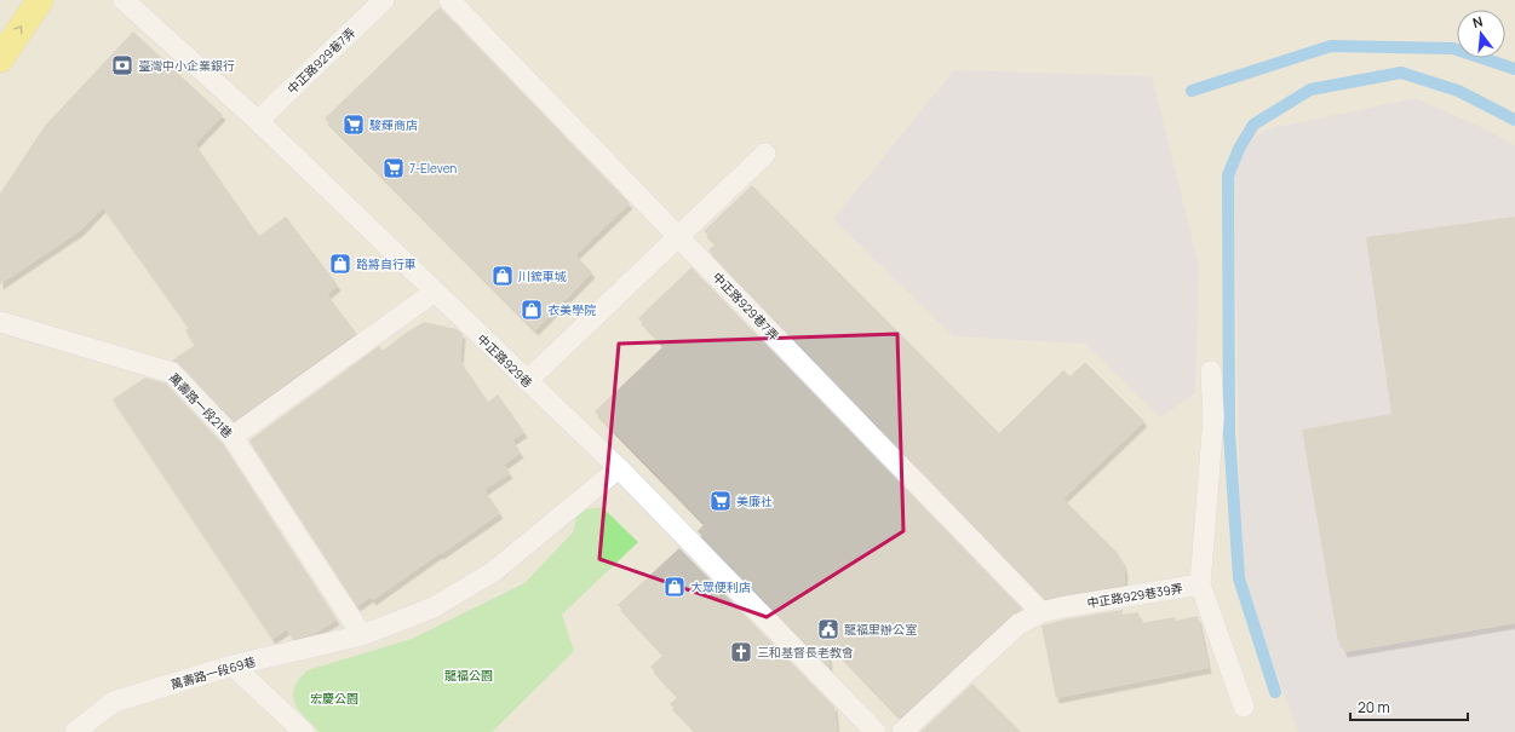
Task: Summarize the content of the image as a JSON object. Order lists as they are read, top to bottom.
{
  "streets": {
    "lane": [
      "中正路929巷7弄",
      "中正路929巷",
      "萬壽路一段21巷",
      "中正路929巷39弄",
      "萬壽路一段69巷"
    ]
  },
  "crossings": [
    ["中正路929巷7弄", "中正路929巷"],
    ["中正路929巷7弄", "中正路929巷39弄"],
    ["中正路929巷", "萬壽路一段69巷"],
    ["萬壽路一段21巷", "萬壽路一段69巷"]
  ],
  "parks": ["龍福公園", "宏慶公園"],
  "places": {
    "bank": ["臺灣中小企業銀行"],
    "supermarket": ["駿輝商店", "7-Eleven", "美廉社"],
    "shop": [
      "路將自行車",
      "川鋐車城",
      "衣美學院",
      "大眾便利店"
    ],
    "public building": ["龍福里辦公室"],
    "church": ["三和基督長老教會"]
  },
  "scale_bar": "20 m",
  "north": "top"
}
